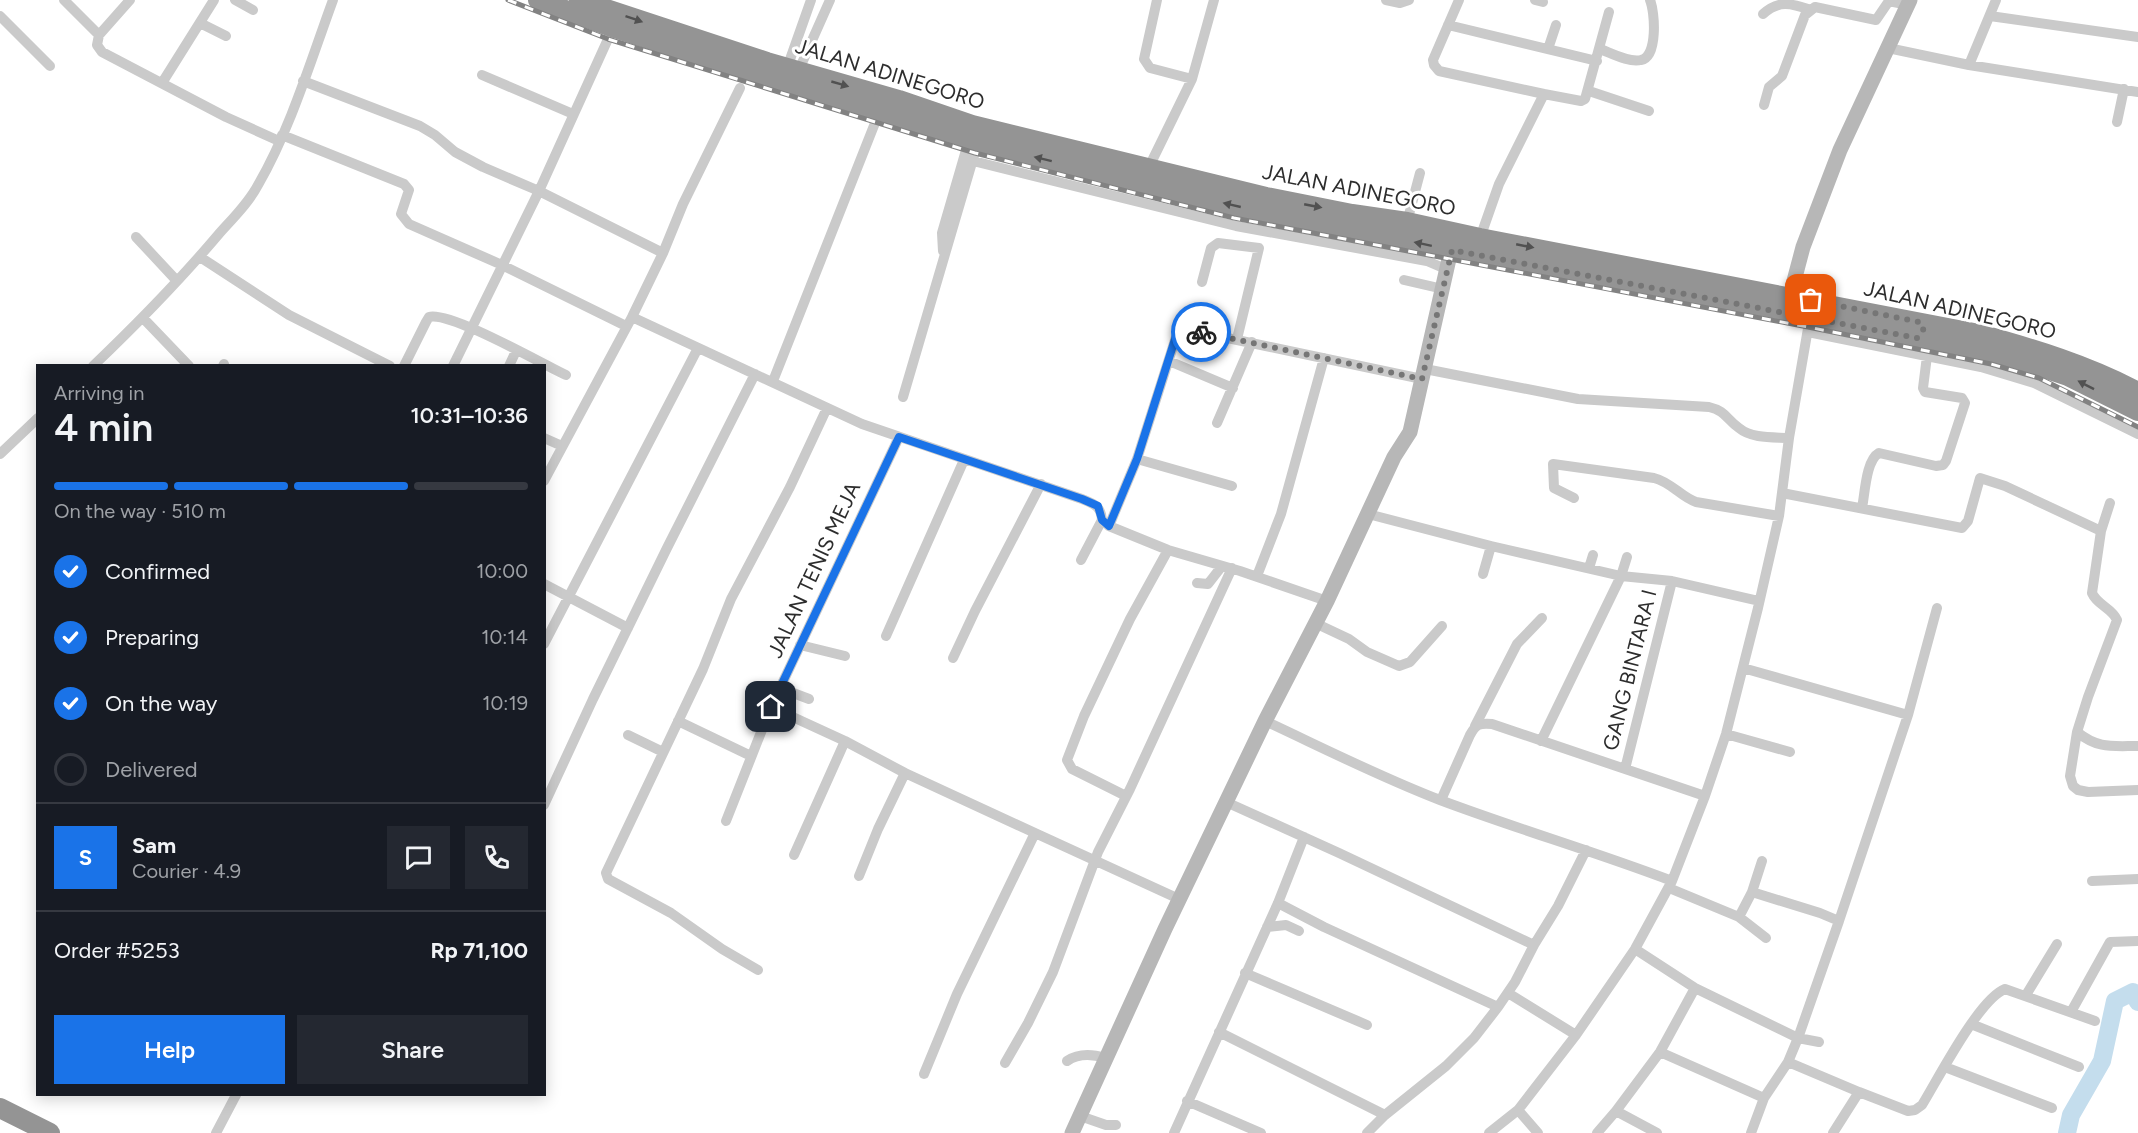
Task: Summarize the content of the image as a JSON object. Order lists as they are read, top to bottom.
{
  "streets": {
    "highway": ["JALAN ADINEGORO"],
    "street": ["JALAN TENIS MEJA", "GANG BINTARA I"]
  },
  "page": {
    "heading": ["4 min", "Arriving in", "10:31–10:36"],
    "panel": [
      "Sam",
      "Courier · 4.9",
      "Order #5253",
      "Rp 71,100"
    ],
    "bar": "On the way · 510 m",
    "list": [
      ["Confirmed", "10:00"],
      ["Preparing", "10:14"],
      ["On the way", "10:19"],
      "Delivered"
    ],
    "round": "S",
    "buttons": ["Help", "Share"]
  }
}
